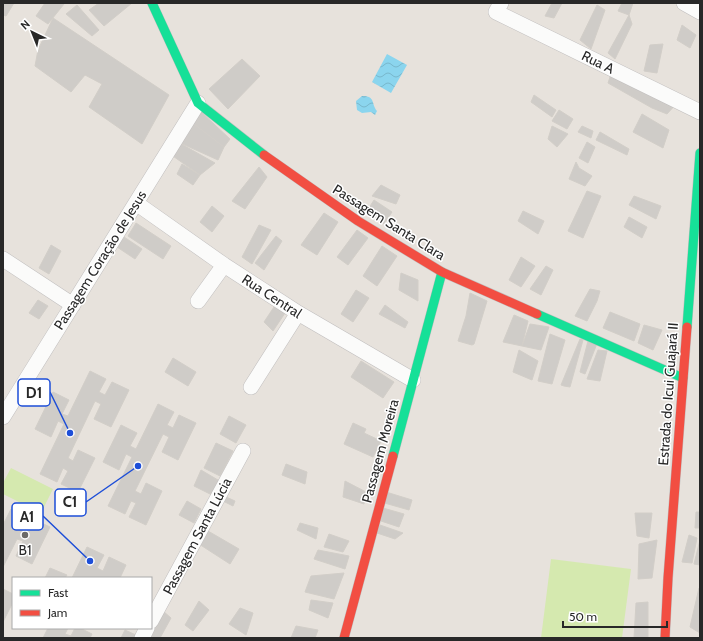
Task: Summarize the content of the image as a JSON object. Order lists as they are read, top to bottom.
{
  "streets": {
    "street": [
      "Rua A",
      "Passagem Santa Clara",
      "Passagem Coração de Jesus",
      "Rua Central",
      "Estrada do Icui Guajará II",
      "Passagem Moreira",
      "Passagem Santa Lúcia"
    ]
  },
  "crossings": [
    ["Passagem Santa Clara", "Passagem Coração de Jesus"],
    ["Passagem Santa Clara", "Estrada do Icui Guajará II"],
    ["Passagem Santa Clara", "Passagem Moreira"],
    ["Passagem Coração de Jesus", "Rua Central"],
    ["Rua Central", "Passagem Moreira"]
  ],
  "places": [
    "D1",
    "C1",
    "B1",
    "A1"
  ],
  "legend": ["Fast", "Jam"],
  "scale_bar": "50 m",
  "north": "top left"
}
